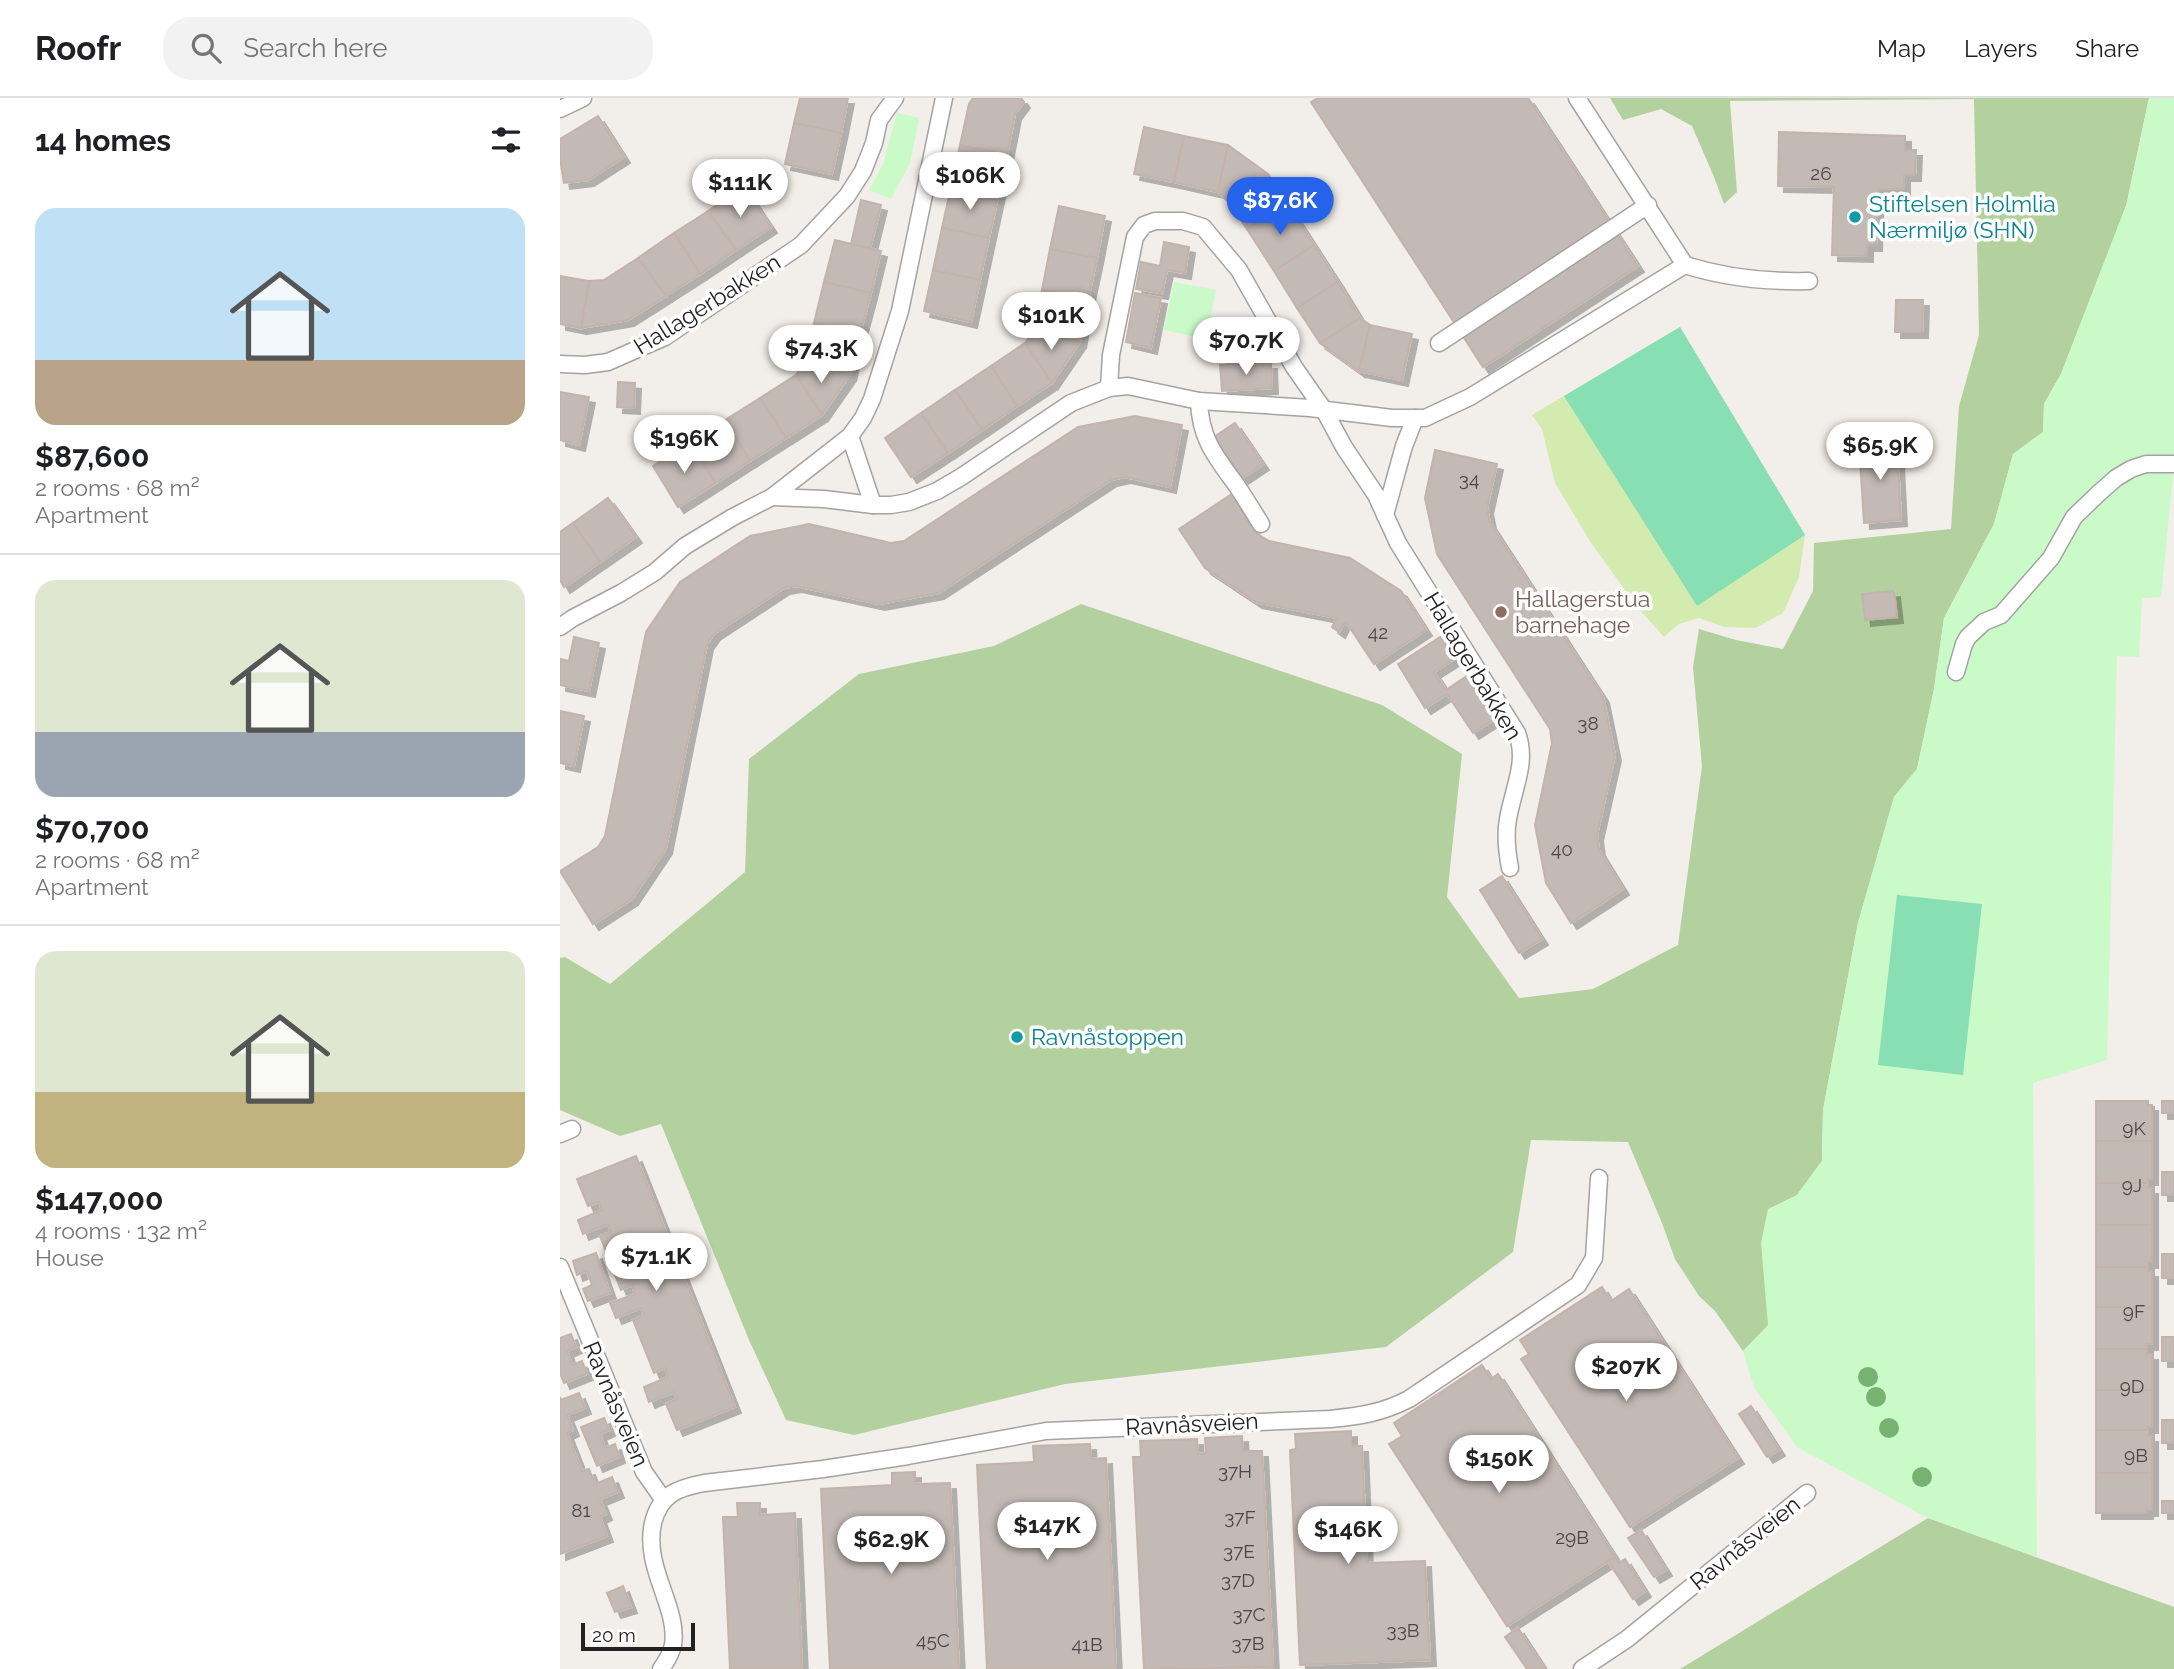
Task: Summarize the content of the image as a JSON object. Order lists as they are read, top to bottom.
{
  "streets": {
    "lane": ["Hallagerbakken", "Ravnåsveien"]
  },
  "places": ["Stiftelsen Holmlia Nærmiljø (SHN)", "Hallagerstua barnehage", "Ravnåstoppen"],
  "house_numbers": [
    "26",
    "34",
    "42",
    "38",
    "40",
    "9K",
    "9J",
    "9F",
    "9D",
    "9B",
    "37H",
    "81",
    "37F",
    "29B",
    "37E",
    "37D",
    "37C",
    "33B",
    "45C",
    "37B",
    "41B"
  ],
  "scale_bar": "20 m",
  "page": {
    "header": "Roofr",
    "search": "Search here",
    "nav": ["Map", "Layers", "Share"],
    "heading": "14 homes",
    "price": [
      "$106K",
      "$111K",
      "$87.6K",
      "$101K",
      "$70.7K",
      "$74.3K",
      "$196K",
      "$65.9K",
      "$71.1K",
      "$207K",
      "$150K",
      "$147K",
      "$146K",
      "$62.9K"
    ],
    "list": [
      {
        "name": "$87,600",
        "note": "2 rooms · 68 m² · Apartment"
      },
      {
        "name": "$70,700",
        "note": "2 rooms · 68 m² · Apartment"
      },
      {
        "name": "$147,000",
        "note": "4 rooms · 132 m² · House"
      }
    ],
    "scale": "20 m"
  }
}
